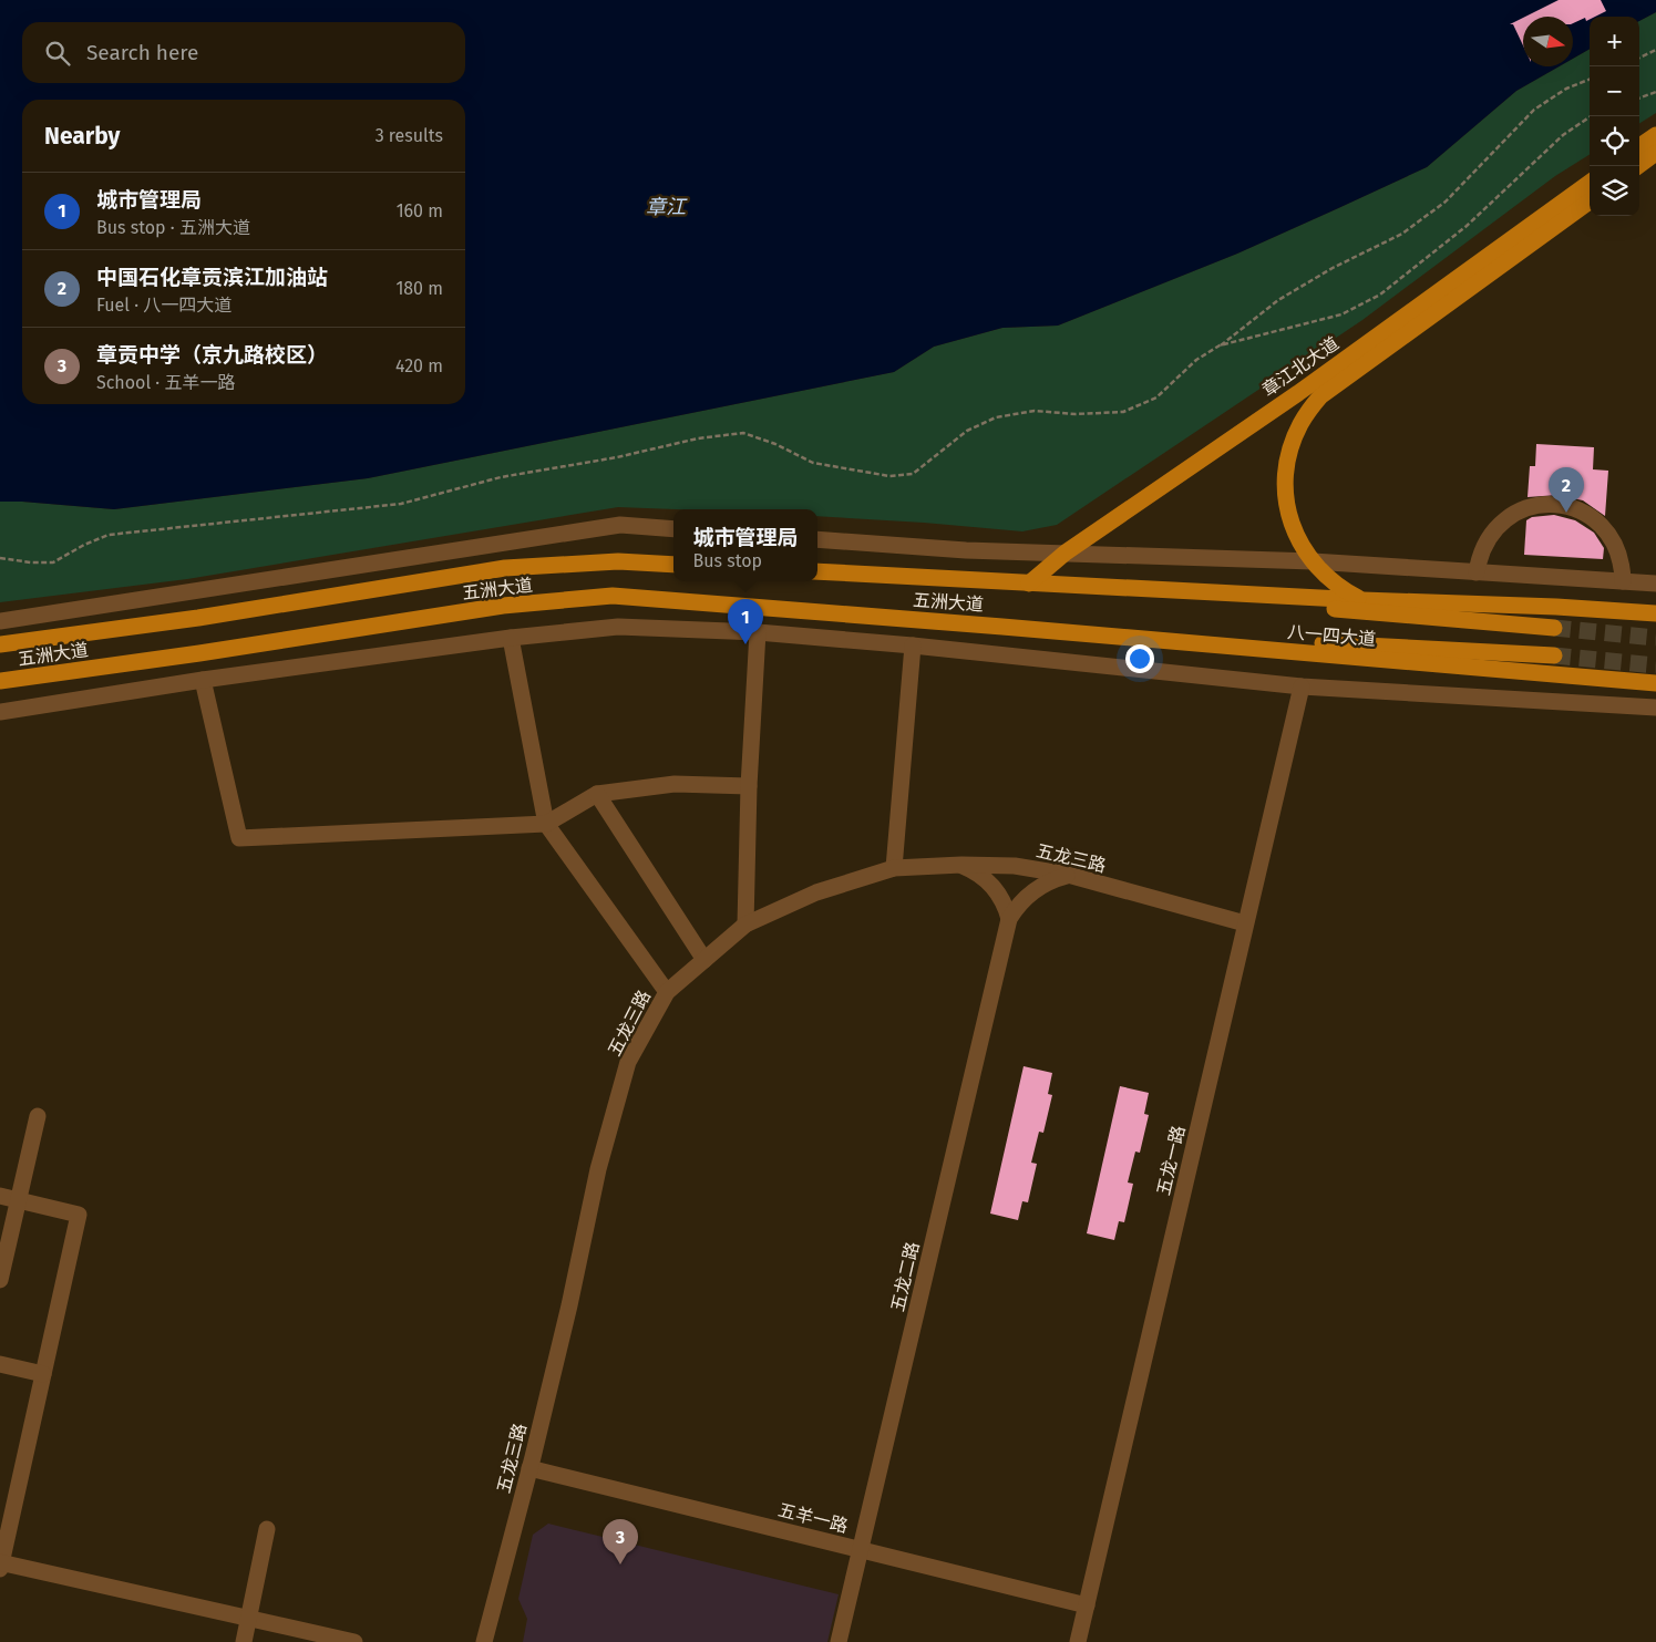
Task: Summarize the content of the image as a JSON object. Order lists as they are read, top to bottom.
{
  "streets": {
    "main road": ["章江北大道", "五洲大道", "八一四大道"],
    "street": [
      "五龙三路",
      "五龙一路",
      "五龙二路",
      "五羊一路"
    ]
  },
  "crossings": [
    ["章江北大道", "五洲大道"],
    ["章江北大道", "八一四大道"],
    ["五洲大道", "八一四大道"],
    ["五龙三路", "五龙一路"],
    ["五龙三路", "五羊一路"],
    ["五龙一路", "五羊一路"],
    ["五龙二路", "五羊一路"]
  ],
  "water": ["章江"],
  "north": "right",
  "page": {
    "map_buttons": ["+", "−"],
    "search": "Search here",
    "heading": ["Nearby", "3 results"],
    "list": [
      {
        "mark": "1",
        "name": "城市管理局",
        "note": "Bus stop · 五洲大道",
        "value": "160 m"
      },
      {
        "mark": "2",
        "name": "中国石化章贡滨江加油站",
        "note": "Fuel · 八一四大道",
        "value": "180 m"
      },
      {
        "mark": "3",
        "name": "章贡中学（京九路校区）",
        "note": "School · 五羊一路",
        "value": "420 m"
      }
    ],
    "pins": ["2", "1", "3"],
    "popup": ["城市管理局", "Bus stop"]
  }
}
